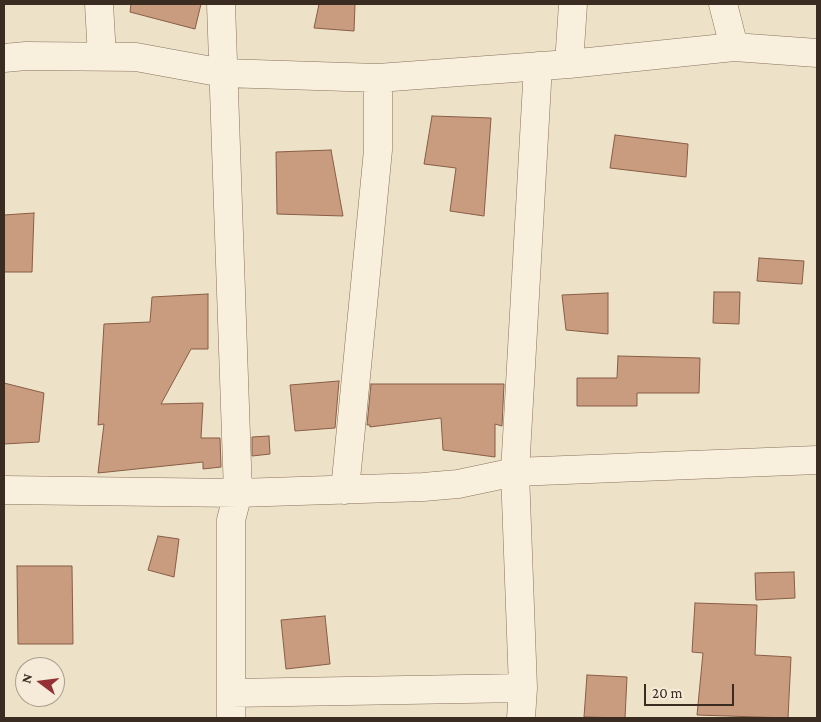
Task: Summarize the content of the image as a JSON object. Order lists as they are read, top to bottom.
{
  "scale_bar": "20 m",
  "north": "left"
}
